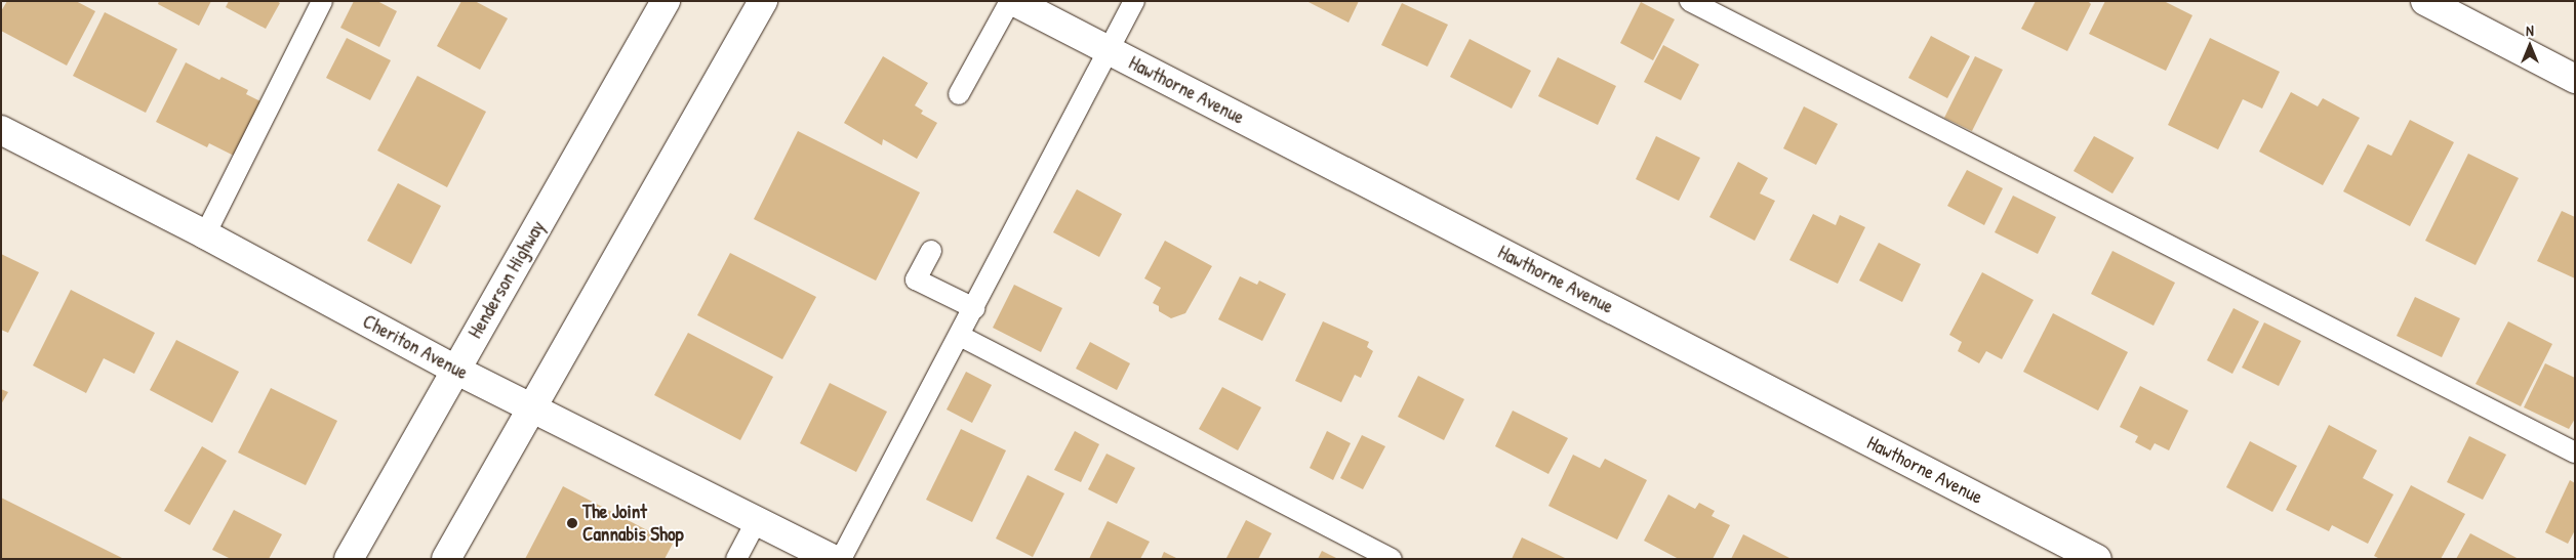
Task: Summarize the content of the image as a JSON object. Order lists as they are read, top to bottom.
{
  "streets": {
    "street": ["Hawthorne Avenue", "Henderson Highway", "Cheriton Avenue"]
  },
  "crossings": [
    ["Henderson Highway", "Cheriton Avenue"]
  ],
  "places": ["The Joint Cannabis Shop"],
  "north": "top"
}
